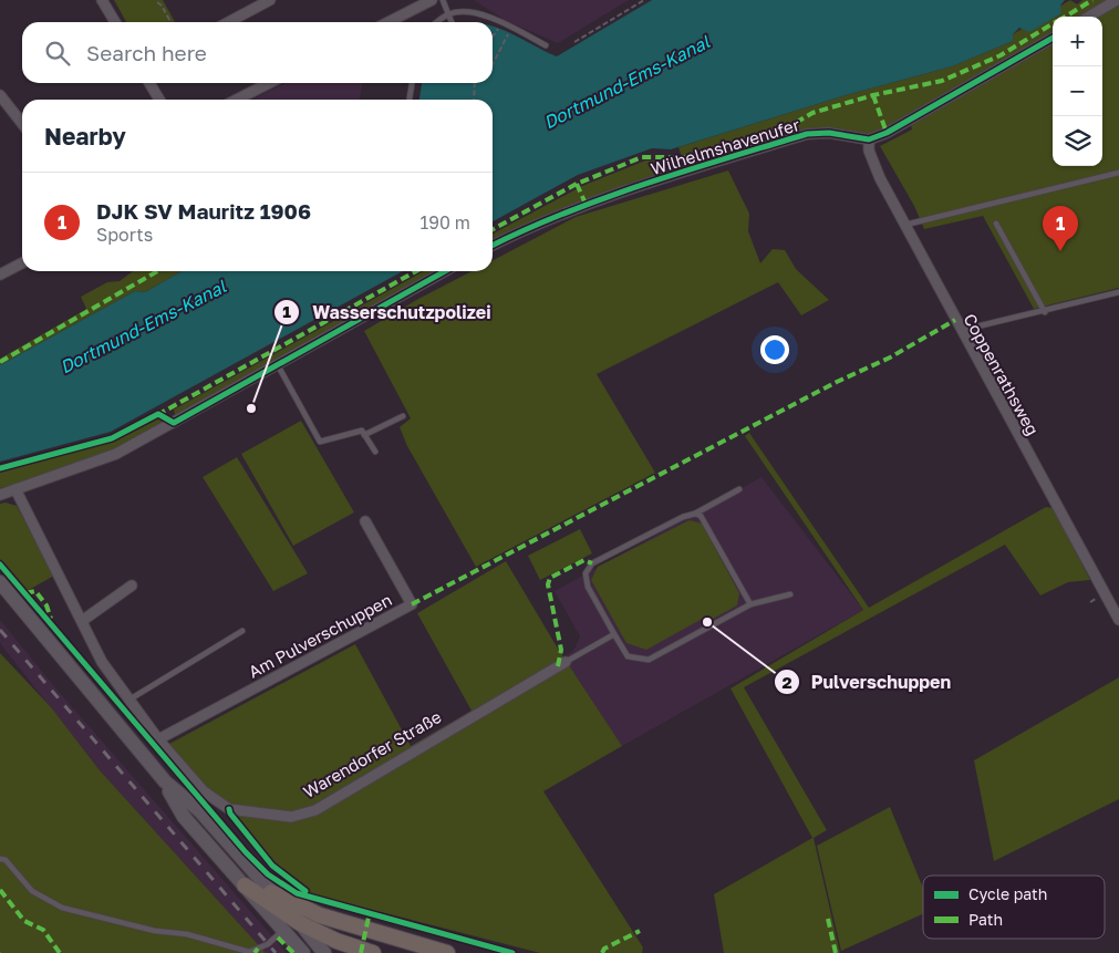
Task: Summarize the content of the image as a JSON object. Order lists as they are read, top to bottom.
{
  "streets": {
    "street": [
      "Wilhelmshavenufer",
      "Coppenrathsweg",
      "Am Pulverschuppen",
      "Warendorfer Straße"
    ]
  },
  "crossings": [
    ["Wilhelmshavenufer", "Coppenrathsweg"],
    ["Am Pulverschuppen", "Warendorfer Straße"]
  ],
  "water": ["Dortmund-Ems-Kanal"],
  "places": ["Wasserschutzpolizei", "Pulverschuppen"],
  "legend": ["Cycle path", "Path"],
  "page": {
    "map_buttons": ["+", "−"],
    "search": "Search here",
    "heading": "Nearby",
    "list": [
      {
        "mark": "1",
        "name": "DJK SV Mauritz 1906",
        "note": "Sports",
        "value": "190 m"
      }
    ],
    "pins": "1"
  }
}
